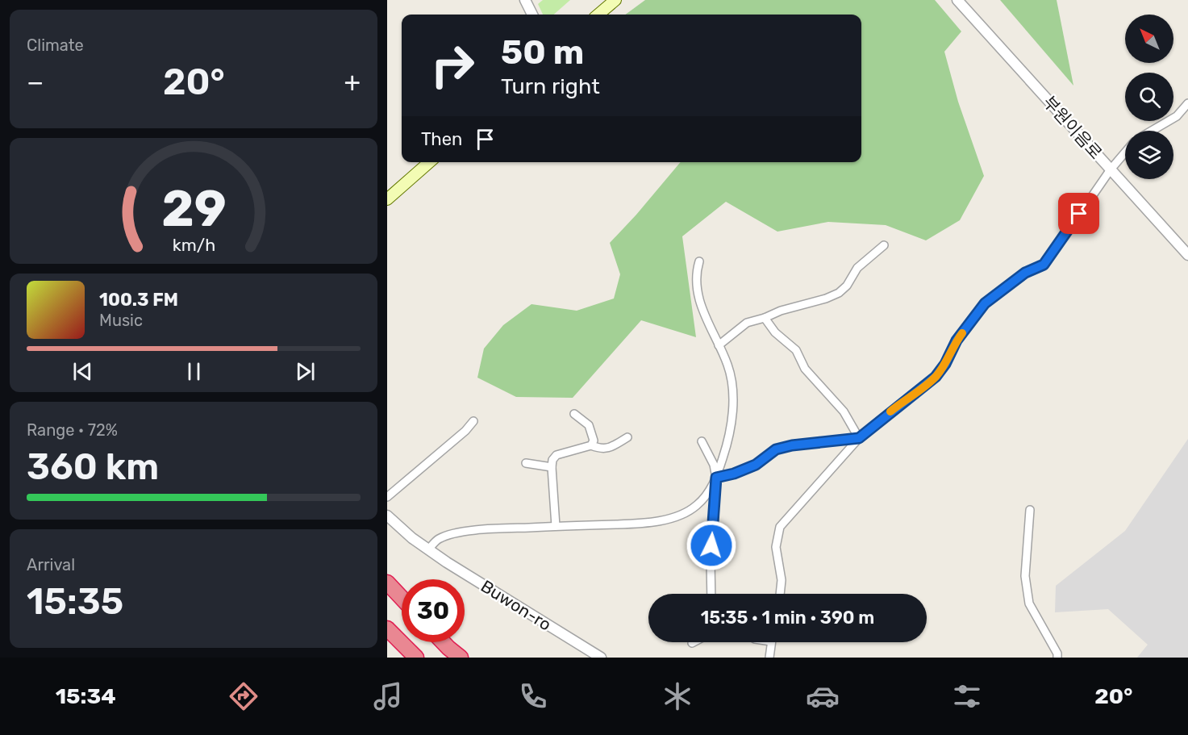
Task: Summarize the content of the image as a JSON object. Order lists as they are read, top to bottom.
{
  "streets": {
    "street": ["부원이음로", "Buwon-ro"]
  },
  "north": "top left",
  "page": {
    "tile": [
      "Climate",
      ["Range · 72%", "360 km"],
      ["Arrival", "15:35"]
    ],
    "turn": ["50 m", "Turn right"],
    "heat": ["−", "20°", "+"],
    "then": "Then",
    "song": ["100.3 FM", "Music"],
    "limit": "30",
    "trip": "15:35 · 1 min · 390 m",
    "tabs": ["15:34", "20°"],
    "gauge": ["29", "km/h"]
  }
}
